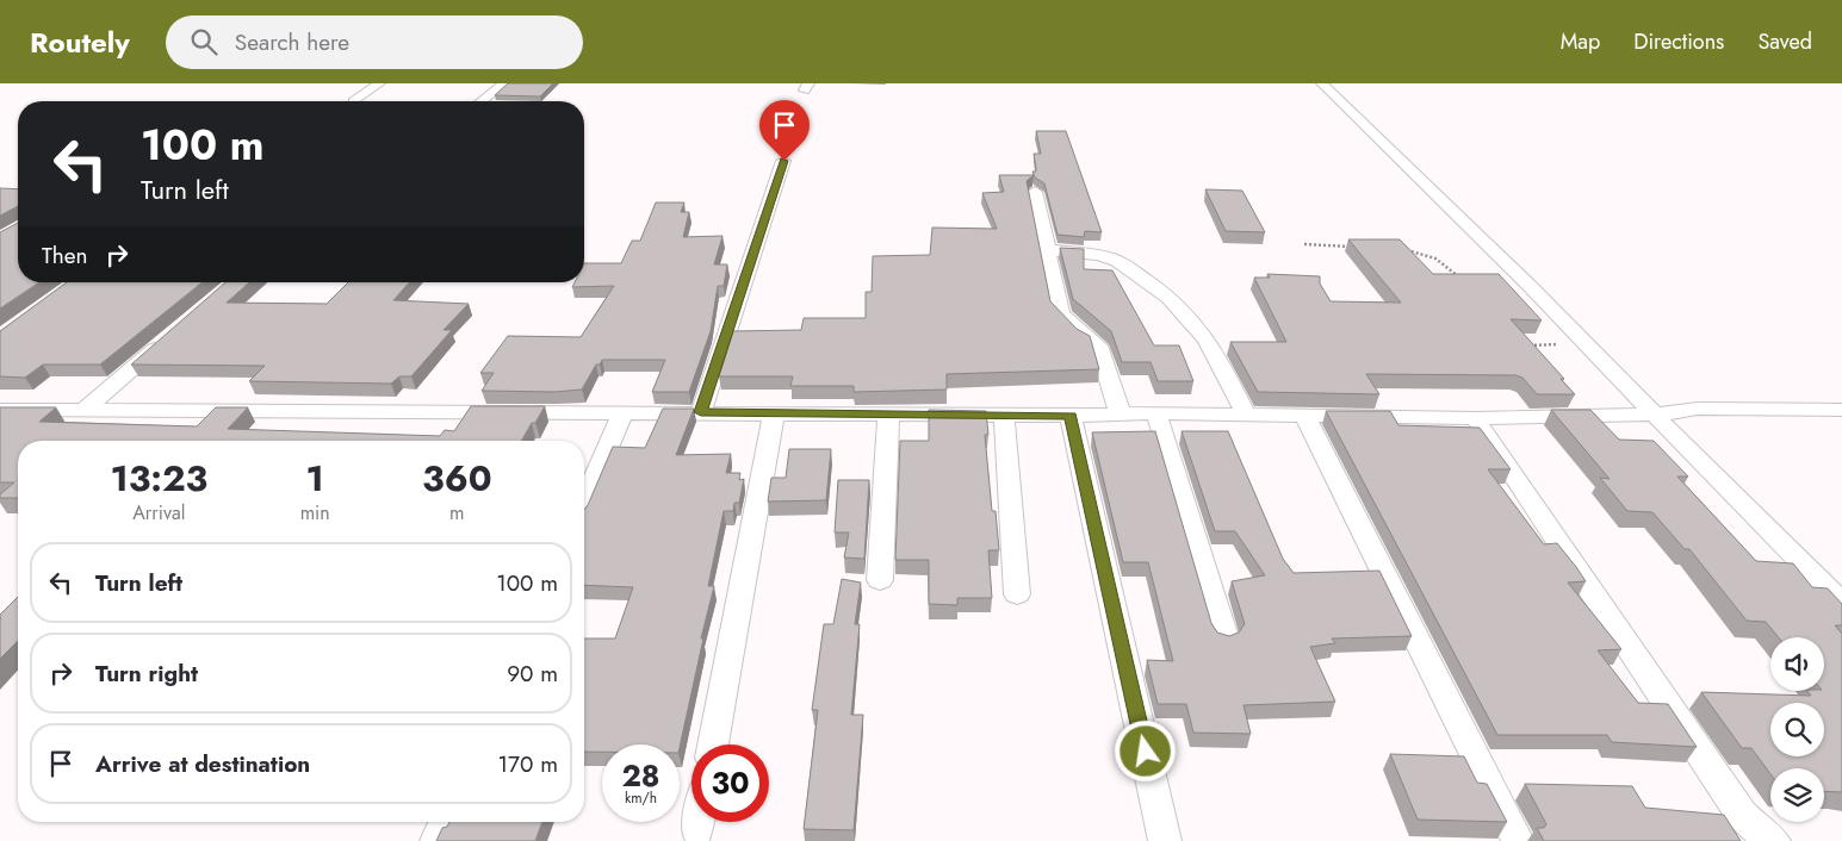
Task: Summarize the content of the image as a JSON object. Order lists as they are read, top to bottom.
{
  "page": {
    "header": "Routely",
    "search": "Search here",
    "nav": ["Map", "Directions", "Saved"],
    "turn": ["100 m", "Turn left"],
    "then": "Then",
    "eta": [
      "13:23",
      "Arrival",
      "1",
      "min",
      "360",
      "m"
    ],
    "list": [
      {
        "name": "Turn left",
        "value": "100 m"
      },
      {
        "name": "Turn right",
        "value": "90 m"
      },
      {
        "name": "Arrive at destination",
        "value": "170 m"
      }
    ],
    "speed": "28 km/h",
    "limit": "30"
  }
}
